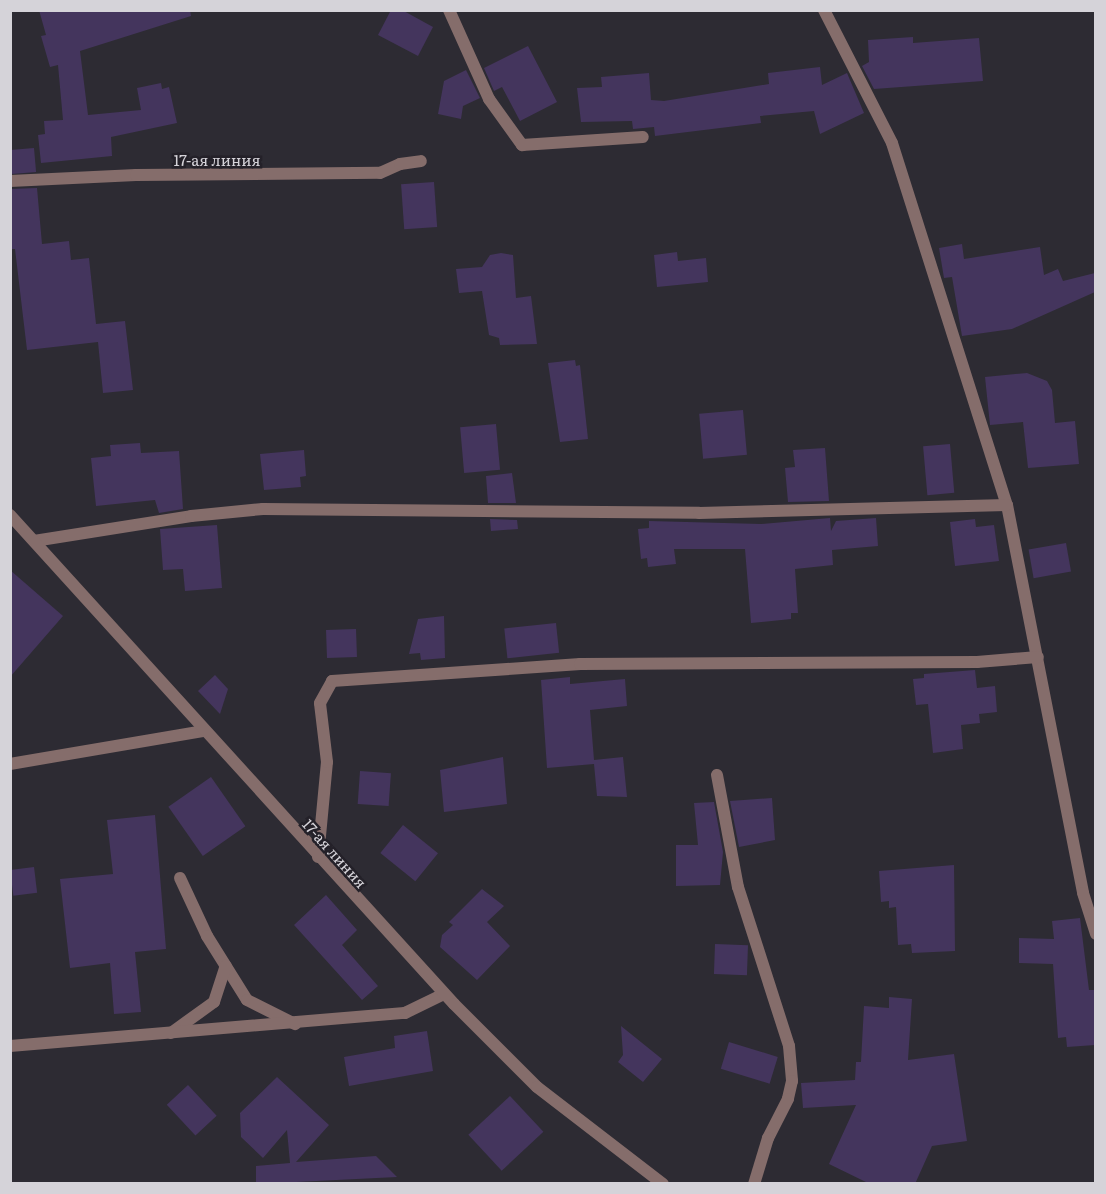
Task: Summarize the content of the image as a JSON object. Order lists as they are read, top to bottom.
{
  "streets": {
    "street": ["17-ая линия"]
  }
}
